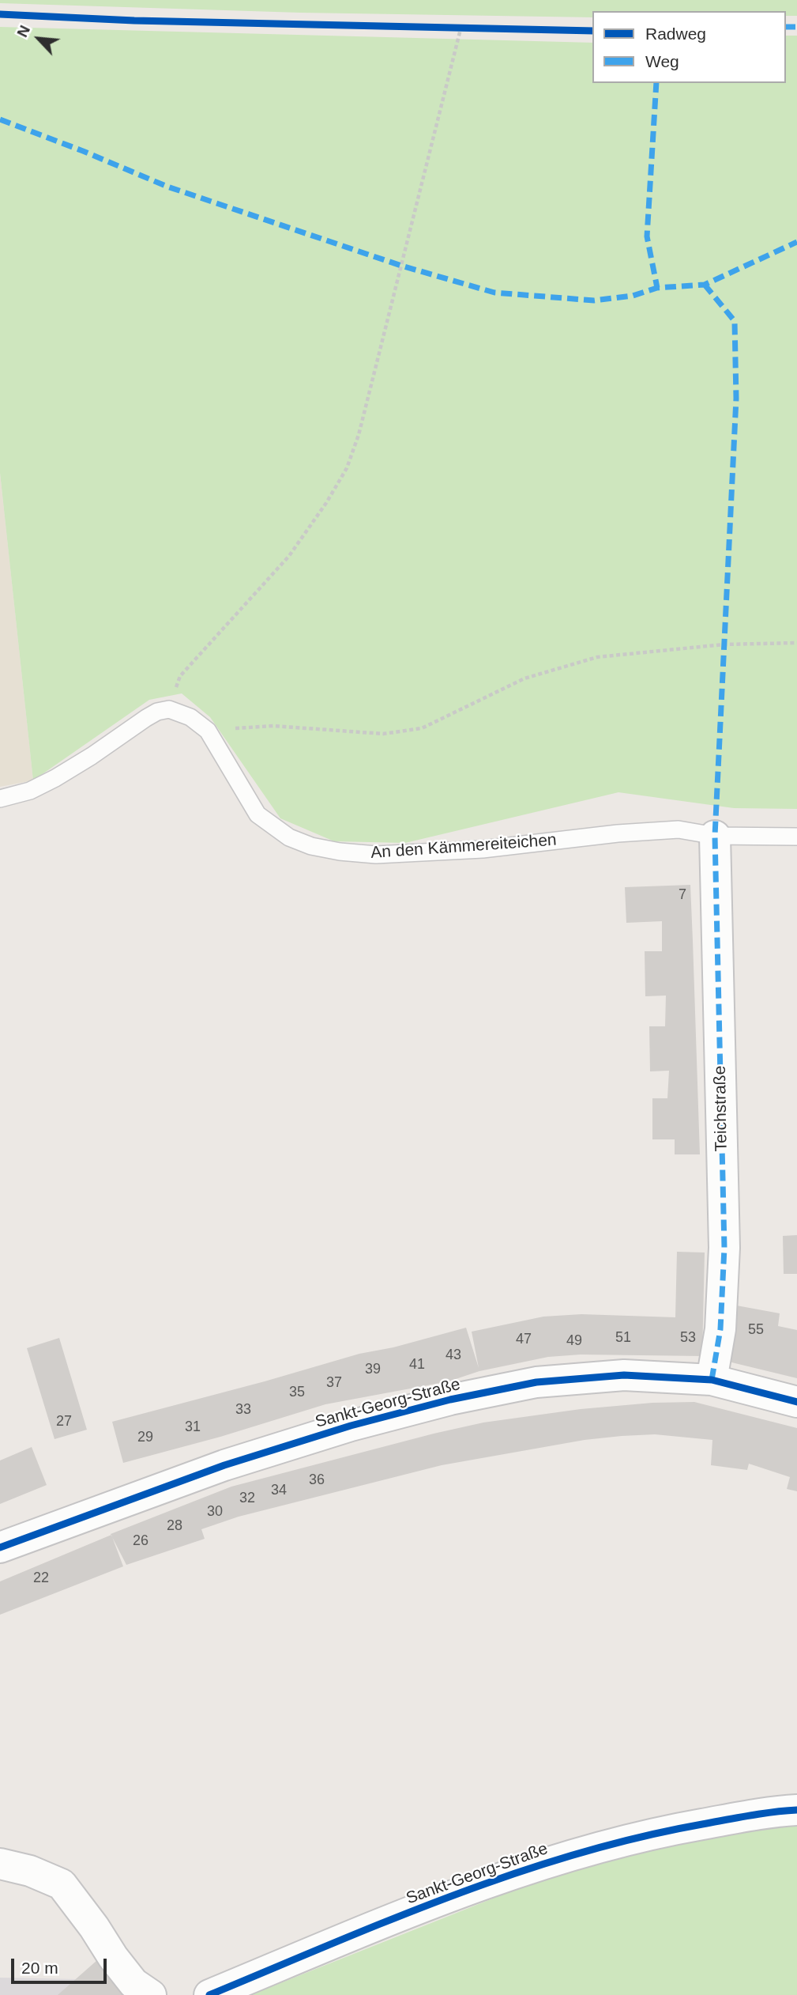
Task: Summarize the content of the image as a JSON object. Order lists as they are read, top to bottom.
{
  "streets": {
    "street": ["Teichstraße", "Sankt-Georg-Straße"],
    "lane": ["An den Kämmereiteichen"]
  },
  "crossings": [
    ["An den Kämmereiteichen", "Teichstraße"],
    ["Teichstraße", "Sankt-Georg-Straße"]
  ],
  "house_numbers": [
    "7",
    "55",
    "51",
    "53",
    "47",
    "49",
    "43",
    "41",
    "39",
    "37",
    "35",
    "33",
    "27",
    "31",
    "29",
    "36",
    "34",
    "32",
    "30",
    "28",
    "26",
    "22"
  ],
  "legend": ["Radweg", "Weg"],
  "scale_bar": "20 m",
  "north": "top left"
}
